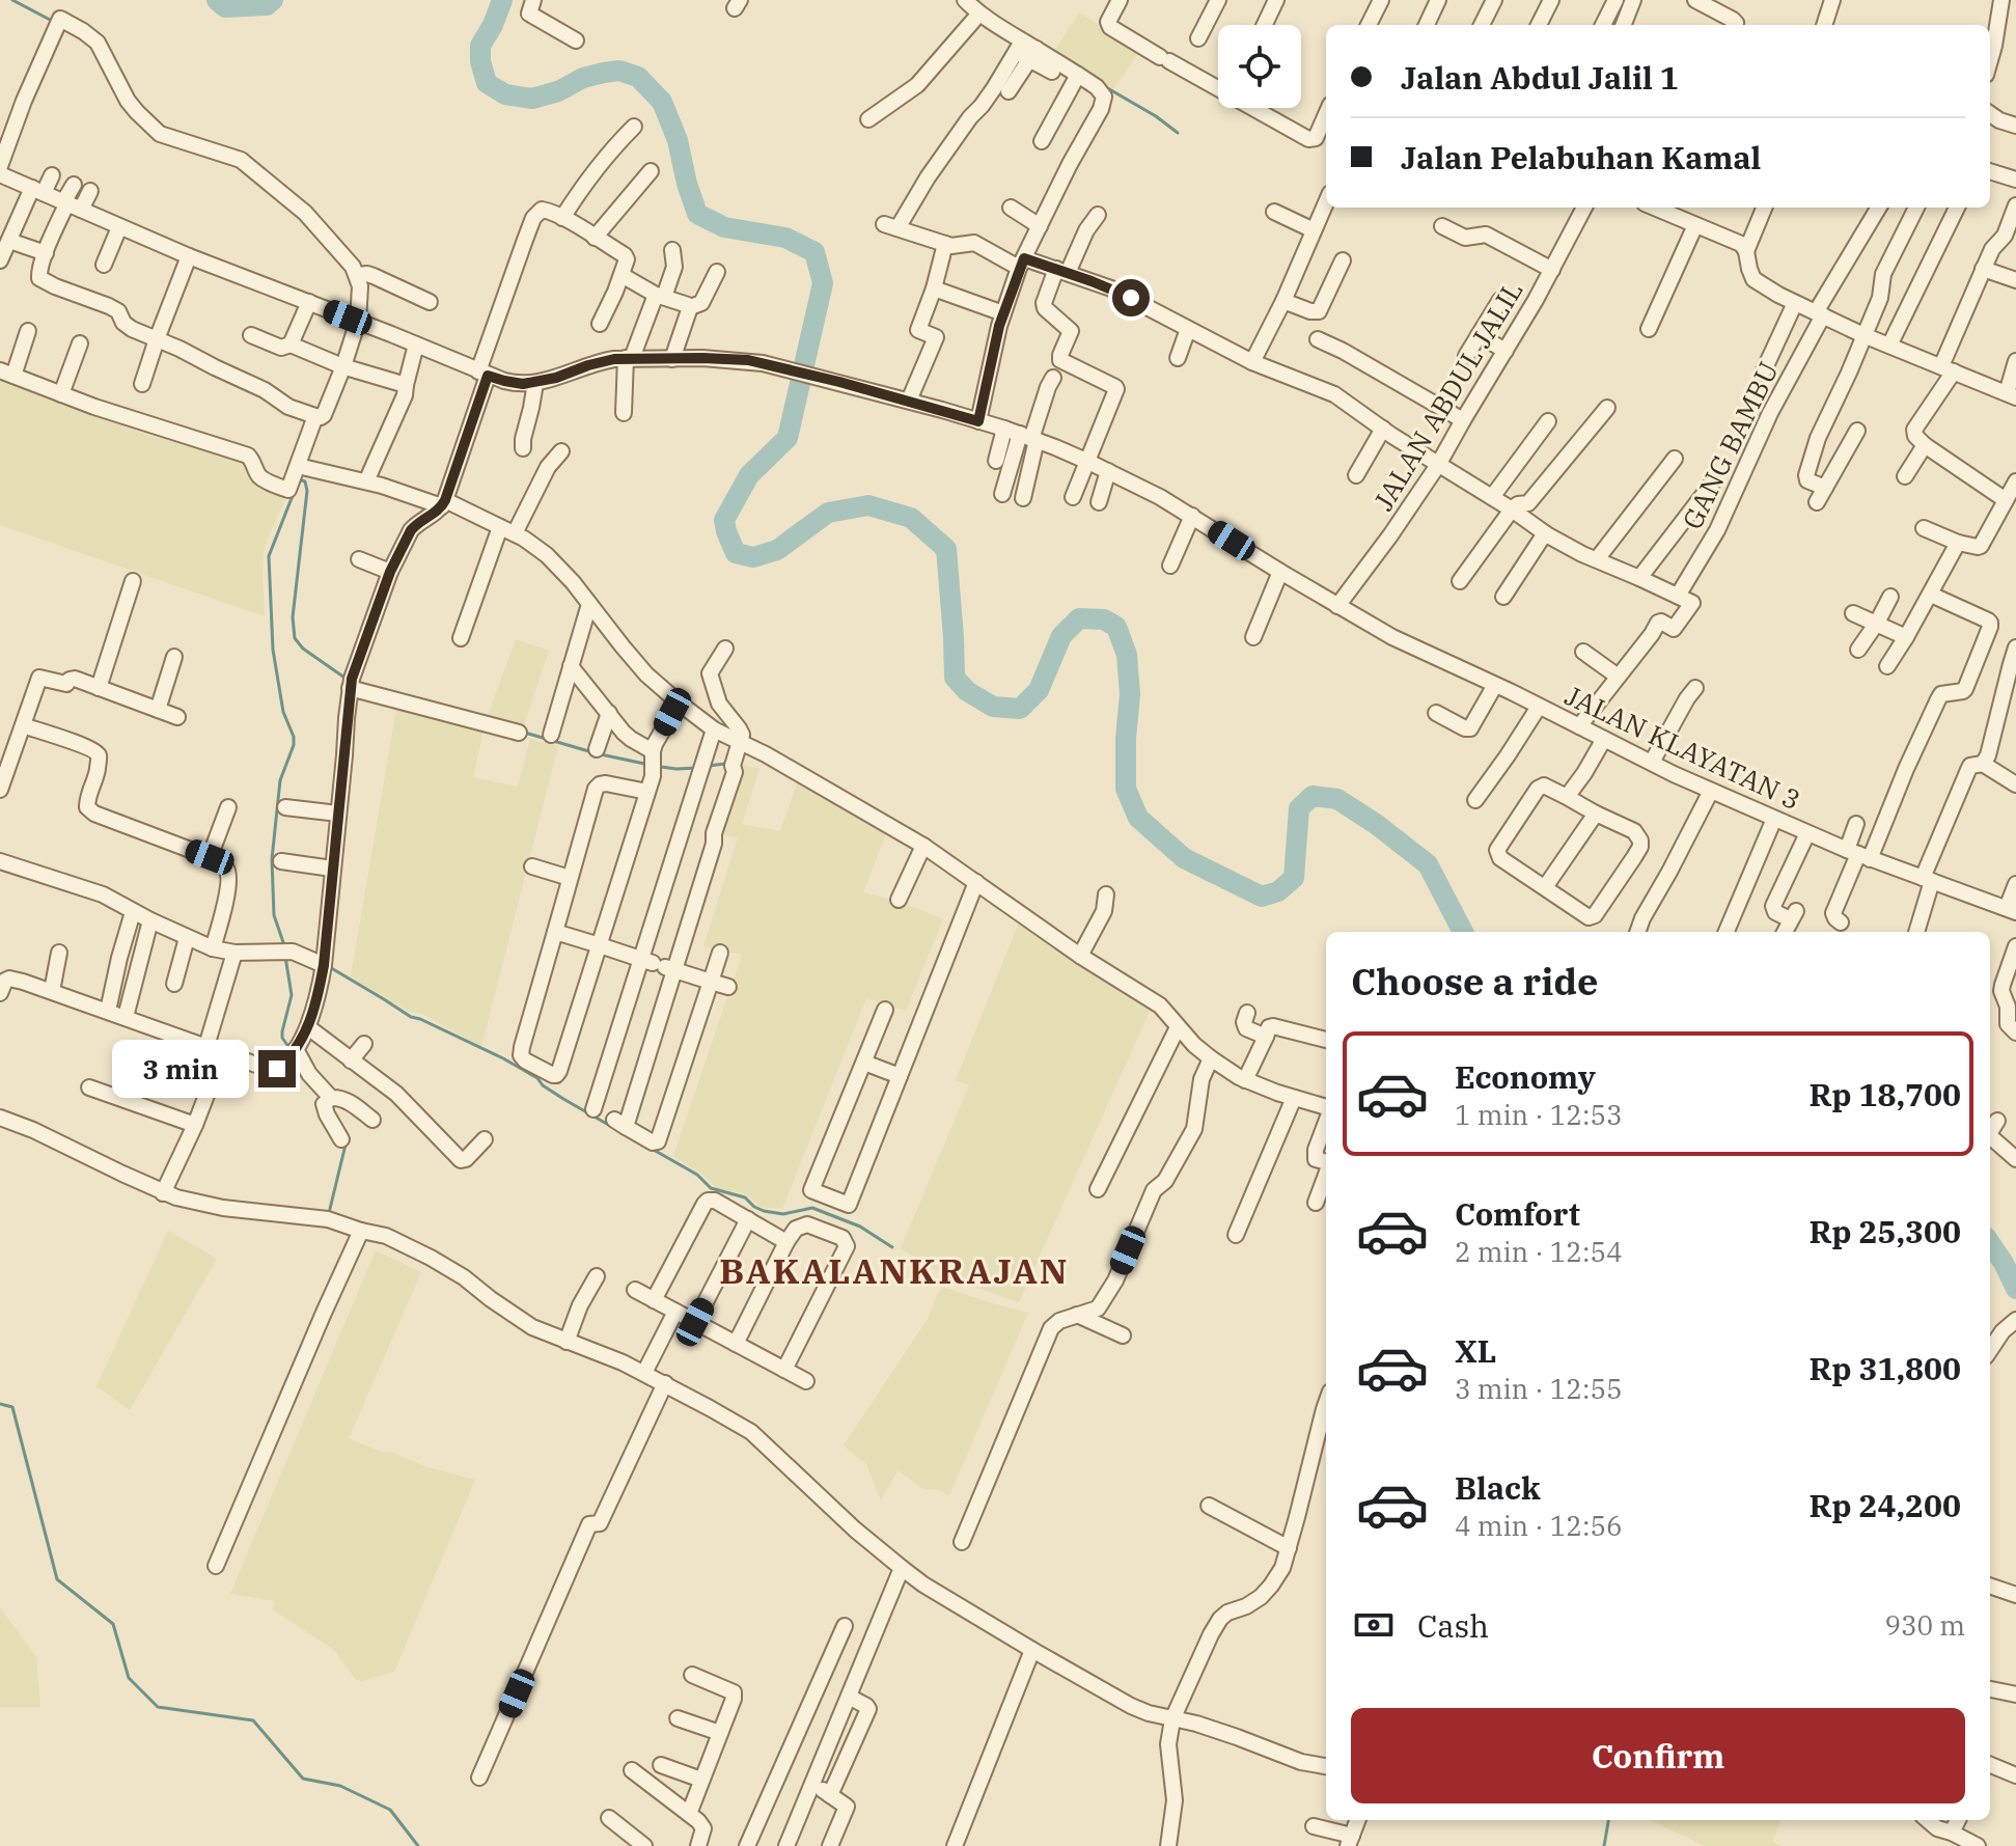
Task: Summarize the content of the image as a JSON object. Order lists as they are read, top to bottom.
{
  "streets": {
    "street": ["JALAN ABDUL JALIL", "GANG BAMBU", "JALAN KLAYATAN 3"]
  },
  "crossings": [
    ["JALAN ABDUL JALIL", "JALAN KLAYATAN 3"]
  ],
  "districts": ["BAKALANKRAJAN"],
  "page": {
    "banner": ["Jalan Abdul Jalil 1", "Jalan Pelabuhan Kamal"],
    "heading": "Choose a ride",
    "list": [
      {
        "name": "Economy",
        "note": "1 min · 12:53",
        "value": "Rp 18,700"
      },
      {
        "name": "Comfort",
        "note": "2 min · 12:54",
        "value": "Rp 25,300"
      },
      {
        "name": "XL",
        "note": "3 min · 12:55",
        "value": "Rp 31,800"
      },
      {
        "name": "Black",
        "note": "4 min · 12:56",
        "value": "Rp 24,200"
      }
    ],
    "bubble": "3 min",
    "pay": ["Cash", "930 m"],
    "buttons": "Confirm"
  }
}
